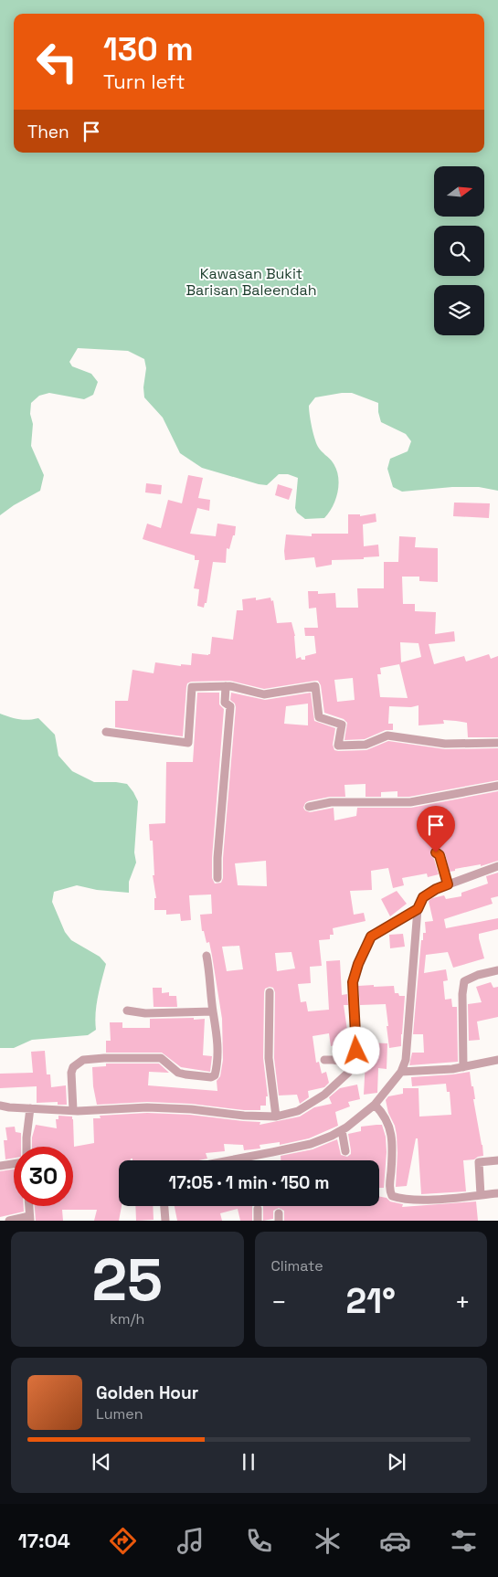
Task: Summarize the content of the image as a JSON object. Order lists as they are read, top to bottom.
{
  "parks": ["Kawasan Bukit Barisan Baleendah"],
  "north": "right",
  "page": {
    "turn": ["130 m", "Turn left"],
    "then": "Then",
    "limit": "30",
    "trip": "17:05 · 1 min · 150 m",
    "tile": [
      ["25", "km/h"],
      "Climate"
    ],
    "heat": ["−", "21°", "+"],
    "song": ["Golden Hour", "Lumen"],
    "tabs": "17:04"
  }
}
